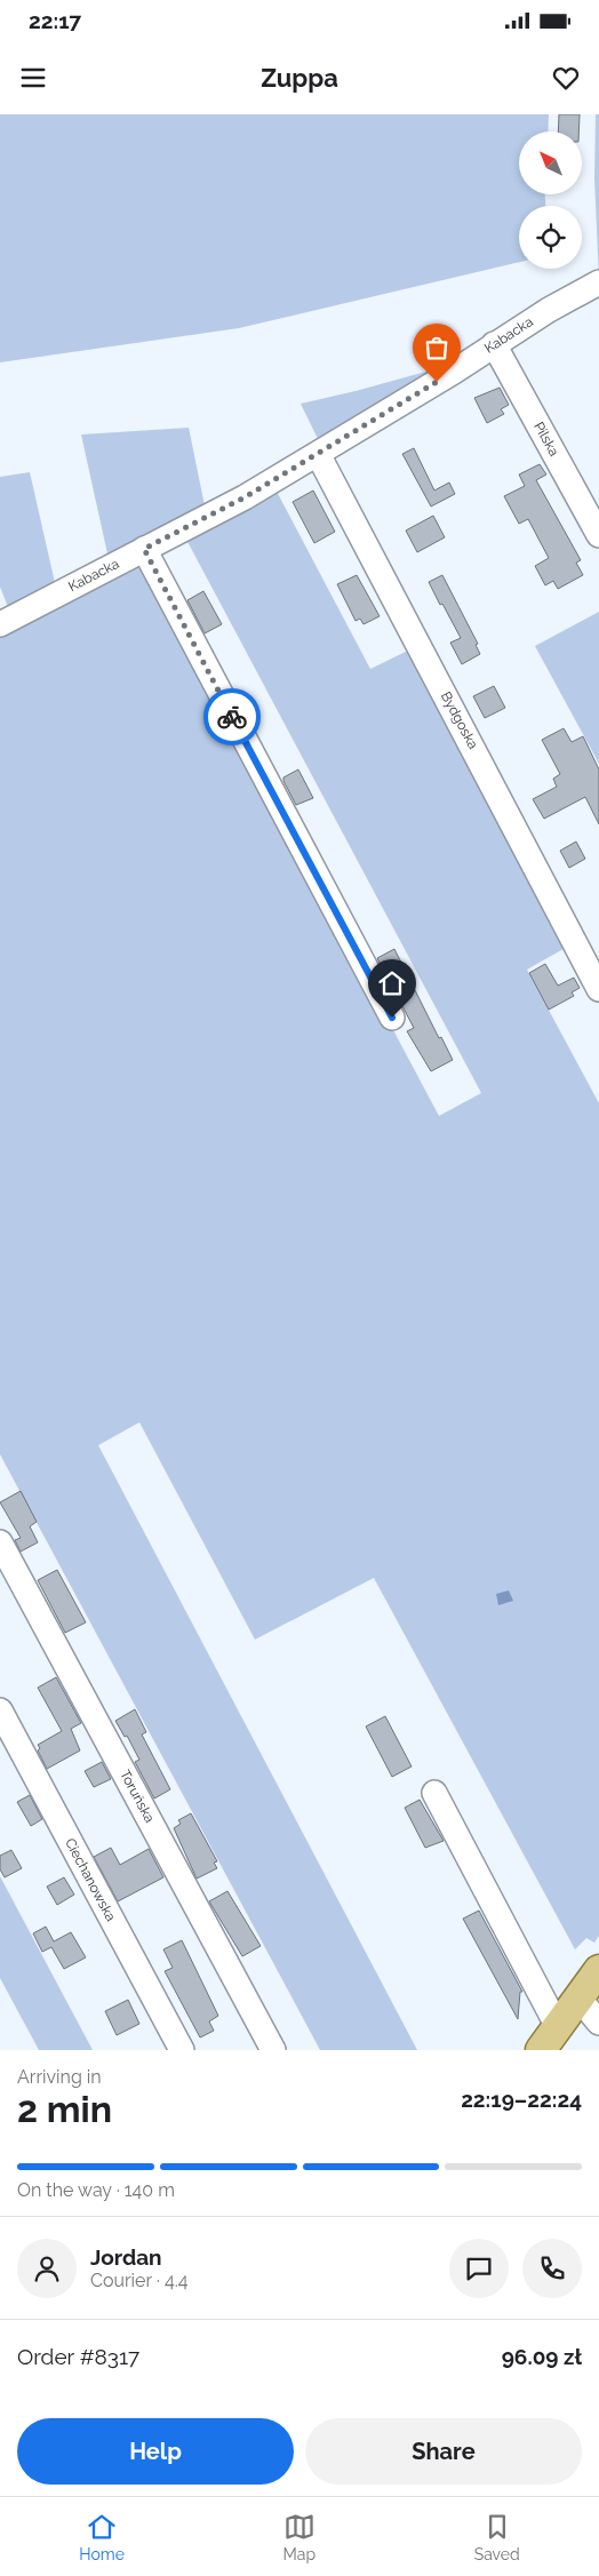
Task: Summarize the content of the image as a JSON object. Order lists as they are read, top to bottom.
{
  "streets": {
    "street": [
      "Kabacka",
      "Pilska",
      "Bydgoska",
      "Toruńska",
      "Ciechanowska"
    ]
  },
  "crossings": [
    ["Kabacka", "Pilska"],
    ["Kabacka", "Bydgoska"]
  ],
  "north": "top left",
  "page": {
    "status": "22:17",
    "header": "Zuppa",
    "heading": ["2 min", "Arriving in", "22:19–22:24"],
    "panel": [
      "Jordan",
      "Courier · 4.4",
      "Order #8317",
      "96.09 zł"
    ],
    "bar": "On the way · 140 m",
    "buttons": ["Help", "Share"],
    "tabs": ["Home", "Map", "Saved"]
  }
}
